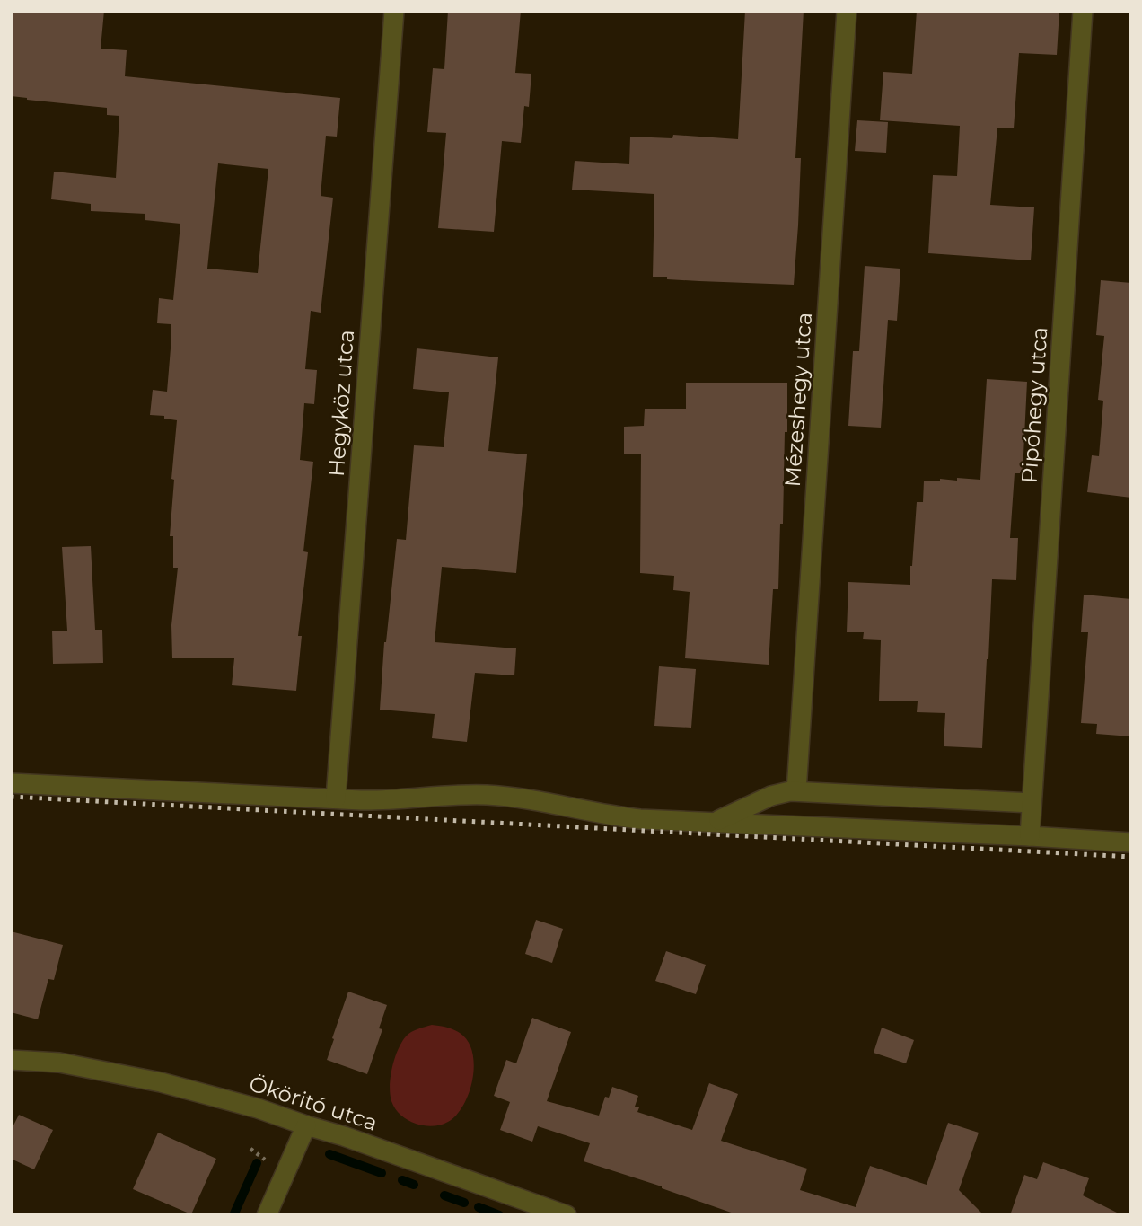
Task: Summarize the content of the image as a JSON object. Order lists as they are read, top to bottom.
{
  "streets": {
    "street": [
      "Mézeshegy utca",
      "Hegyköz utca",
      "Pipóhegy utca",
      "Ököritó utca"
    ]
  }
}
